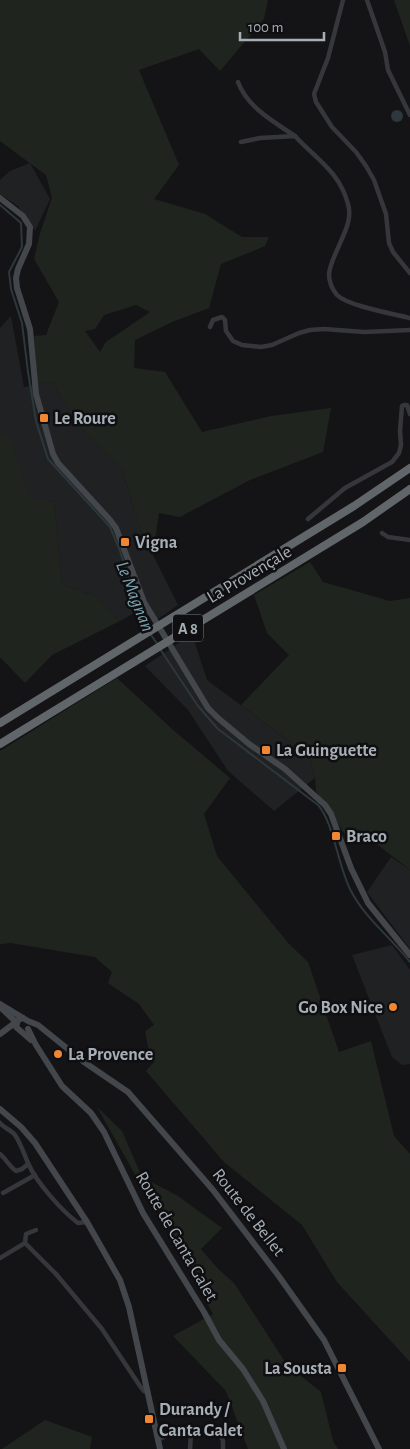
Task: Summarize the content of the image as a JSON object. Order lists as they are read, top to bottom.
{
  "streets": {
    "highway": ["La Provençale", "A 8"],
    "street": ["Route de Bellet", "Route de Canta Galet"]
  },
  "crossings": [
    ["Route de Bellet", "Route de Canta Galet"]
  ],
  "water": ["Le Magnan"],
  "places": {
    "transit": [
      "Le Roure",
      "Vigna",
      "La Guinguette",
      "Braco",
      "La Sousta",
      "Durandy / Canta Galet"
    ],
    "other": ["Go Box Nice", "La Provence"]
  },
  "scale_bar": "100 m"
}
